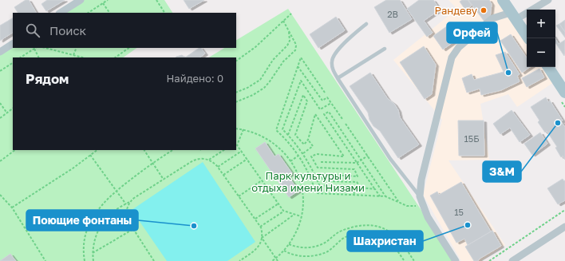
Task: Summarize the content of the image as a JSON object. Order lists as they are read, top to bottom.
{
  "parks": ["Парк культуры и отдыха имени Низами"],
  "places": [
    "Рандеву",
    "Орфей",
    "З&М",
    "Шахристан",
    "Поющие фонтаны"
  ],
  "house_numbers": ["2В", "15Б", "15"],
  "page": {
    "map_buttons": ["+", "−"],
    "search": "Поиск",
    "heading": ["Рядом", "Найдено: 0"]
  }
}
